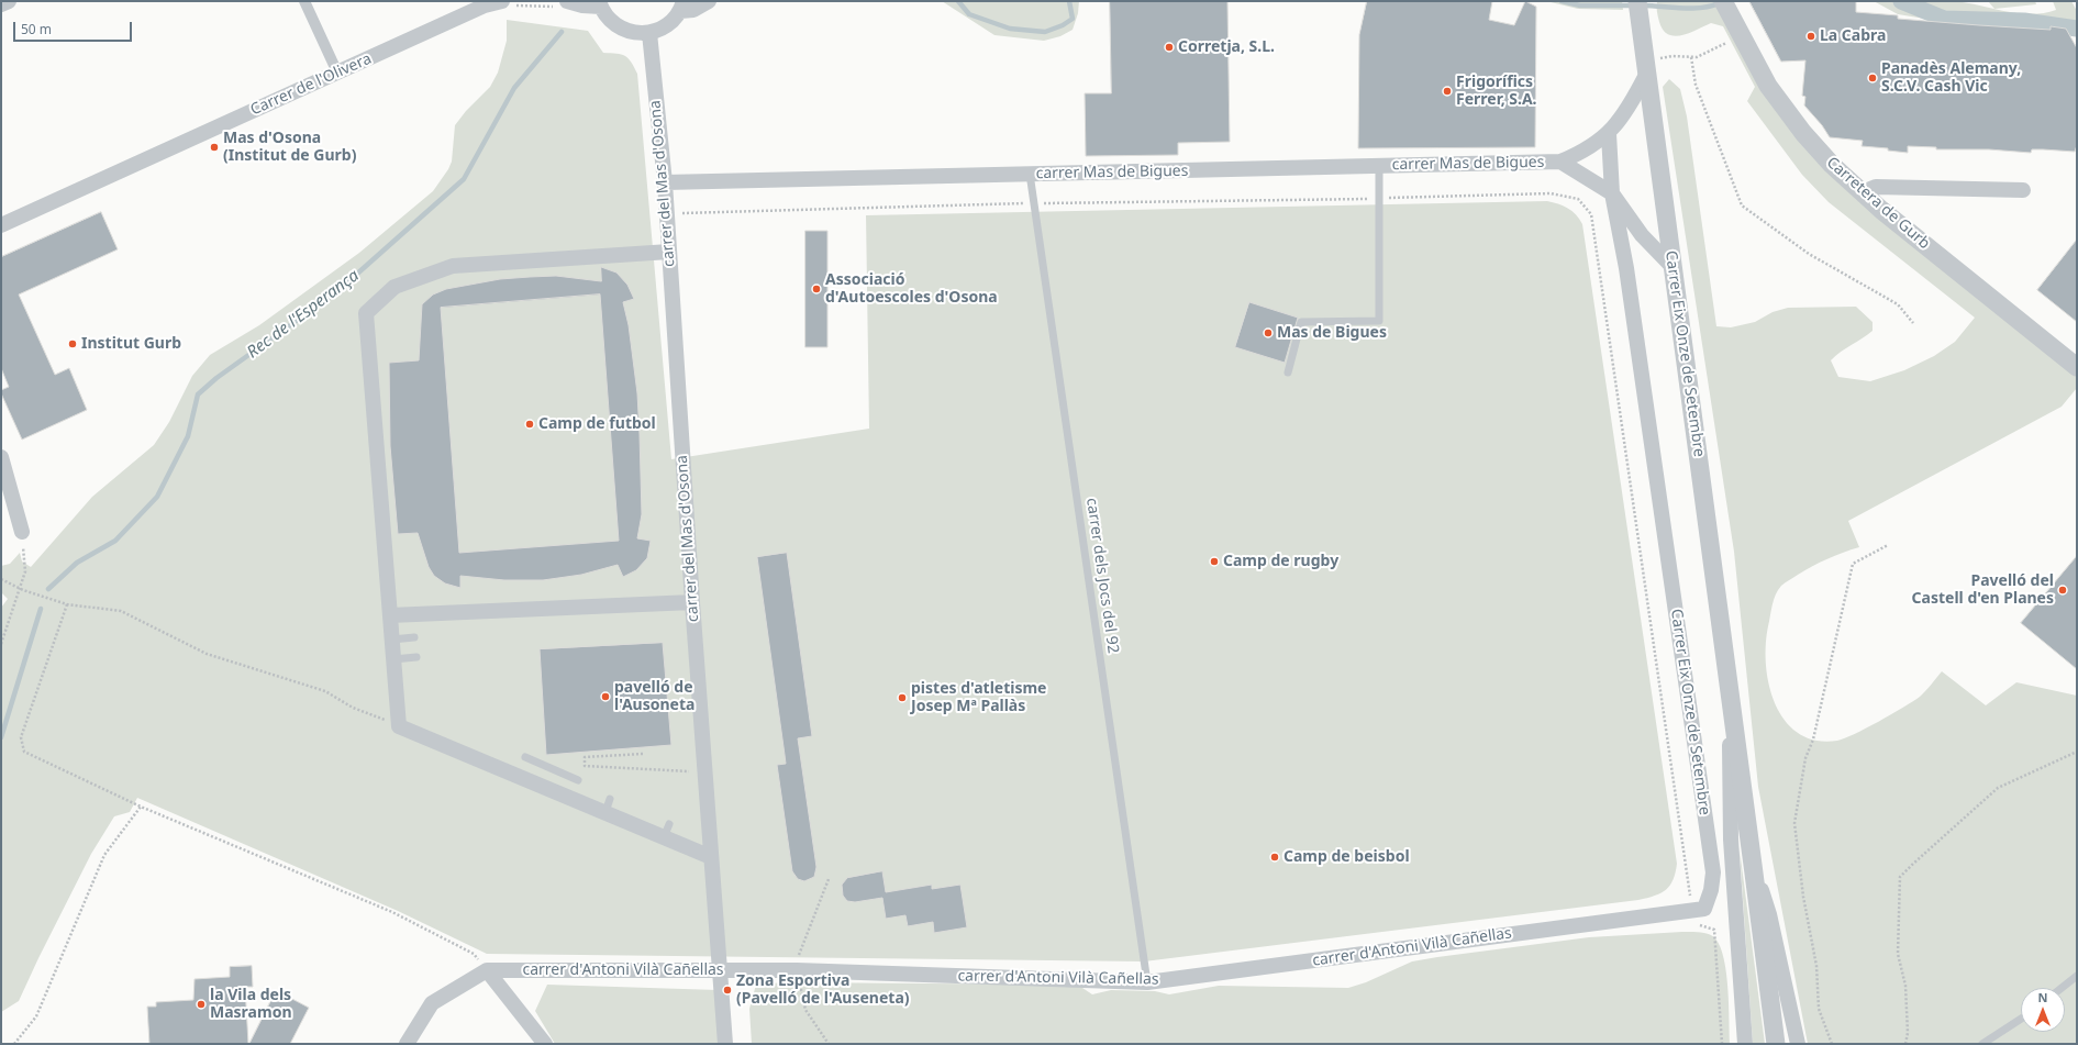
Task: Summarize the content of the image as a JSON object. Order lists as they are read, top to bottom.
{
  "streets": {
    "street": [
      "Carrer de l'Olivera",
      "carrer Mas de Bigues",
      "carrer del Mas d'Osona",
      "Carretera de Gurb",
      "Carrer Eix Onze de Setembre",
      "carrer d'Antoni Vilà Cañellas"
    ],
    "lane": ["carrer dels Jocs del 92"]
  },
  "crossings": [
    ["carrer Mas de Bigues", "carrer del Mas d'Osona"],
    ["carrer Mas de Bigues", "Carrer Eix Onze de Setembre"],
    ["carrer Mas de Bigues", "carrer dels Jocs del 92"],
    ["carrer del Mas d'Osona", "carrer d'Antoni Vilà Cañellas"],
    ["Carrer Eix Onze de Setembre", "carrer d'Antoni Vilà Cañellas"],
    ["carrer dels Jocs del 92", "carrer d'Antoni Vilà Cañellas"]
  ],
  "water": ["Rec de l'Esperança"],
  "places": [
    "La Cabra",
    "Corretja, S.L.",
    "Panadès Alemany, S.C.V. Cash Vic",
    "Frigorífics Ferrer, S.A.",
    "Mas d'Osona (Institut de Gurb)",
    "Associació d'Autoescoles d'Osona",
    "Mas de Bigues",
    "Institut Gurb",
    "Camp de futbol",
    "Camp de rugby",
    "Pavelló del Castell d'en Planes",
    "pavelló de l'Ausoneta",
    "pistes d'atletisme Josep Mª Pallàs",
    "Camp de beisbol",
    "Zona Esportiva (Pavelló de l'Auseneta)",
    "la Vila dels Masramon"
  ],
  "scale_bar": "50 m",
  "north": "top"
}
